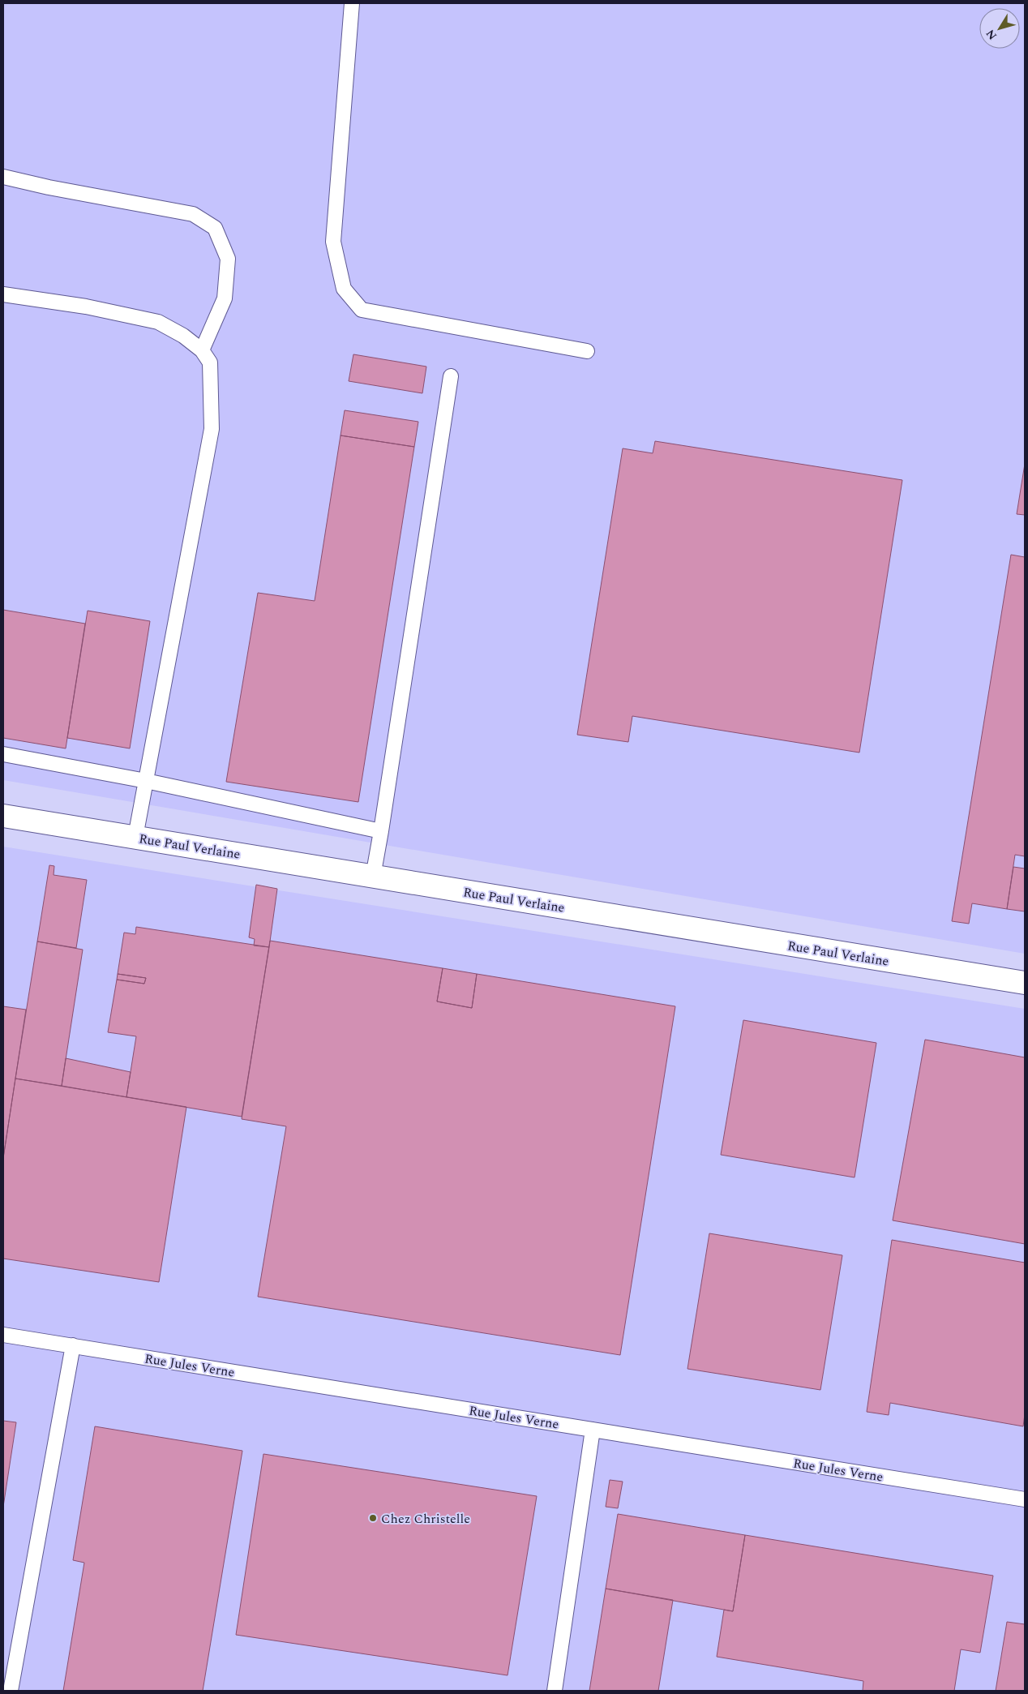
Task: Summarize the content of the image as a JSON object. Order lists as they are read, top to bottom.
{
  "streets": {
    "street": ["Rue Paul Verlaine"],
    "lane": ["Rue Jules Verne"]
  },
  "places": ["Chez Christelle"],
  "north": "bottom left"
}
